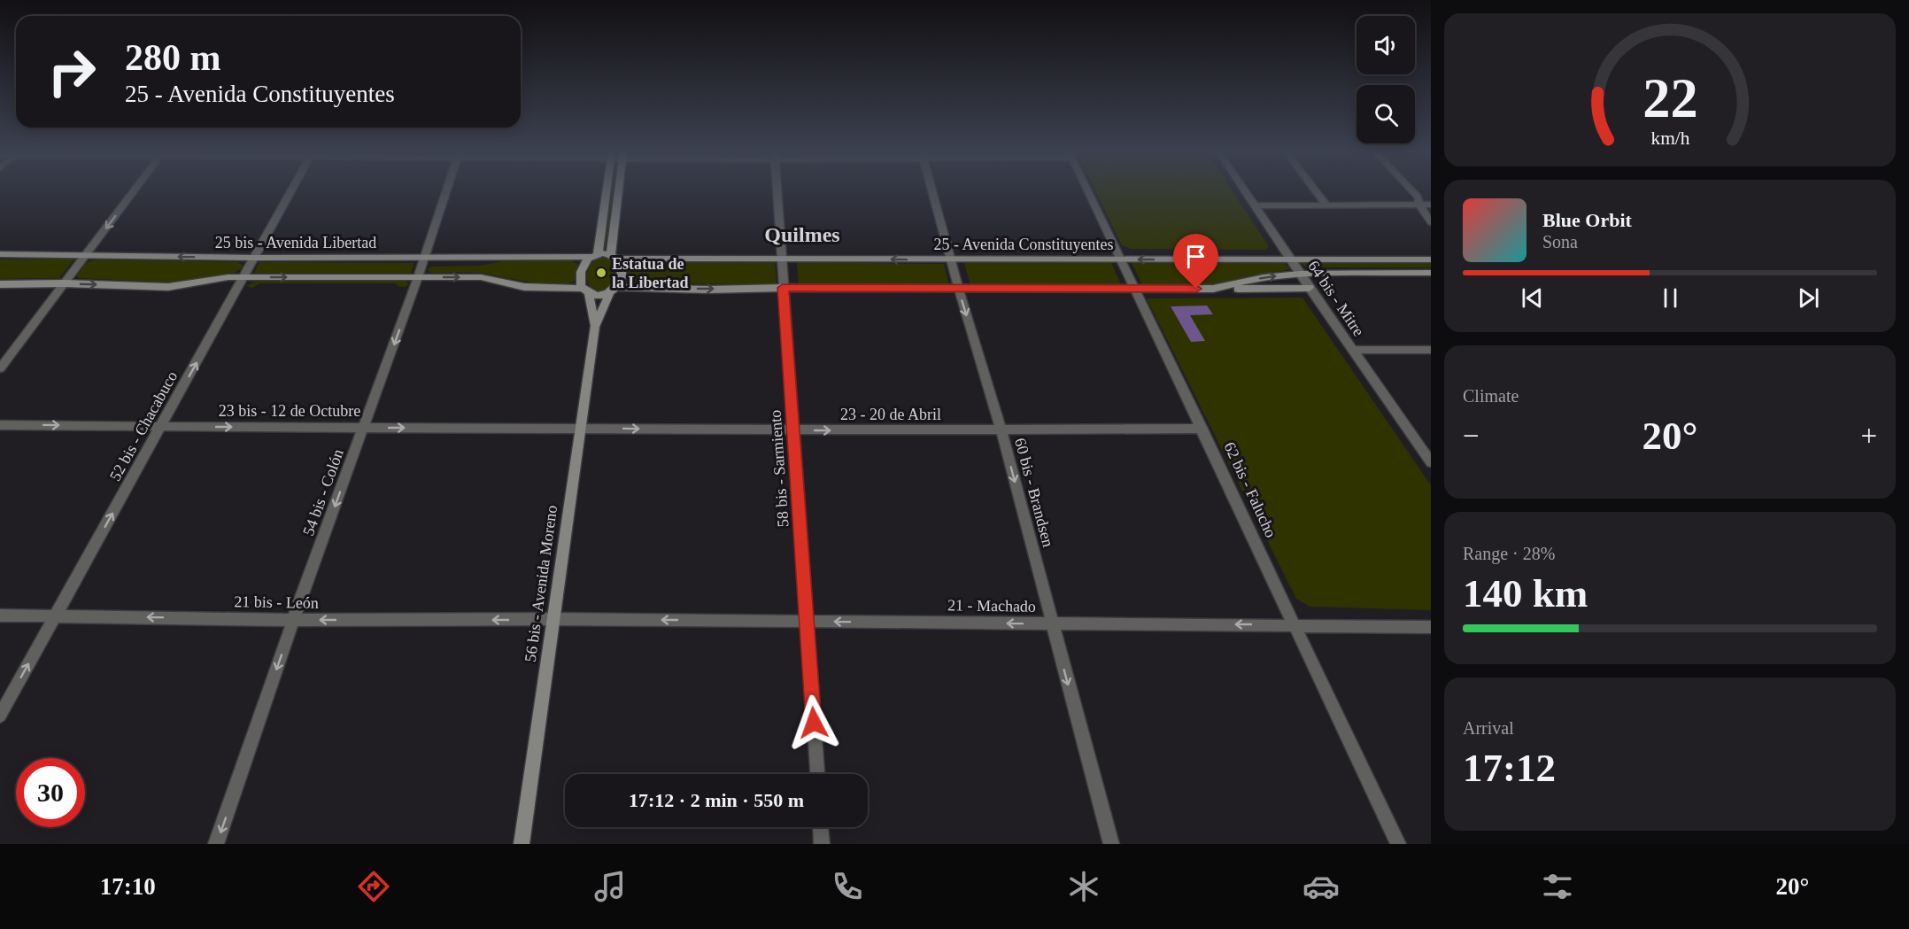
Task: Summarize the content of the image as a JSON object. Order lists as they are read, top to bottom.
{
  "streets": {
    "main road": ["25 bis - Avenida Libertad", "25 - Avenida Constituyentes", "56 bis - Avenida Moreno"],
    "street": [
      "64 bis - Mitre",
      "23 bis - 12 de Octubre",
      "23 - 20 de Abril",
      "52 bis - Chacabuco",
      "58 bis - Sarmiento",
      "62 bis - Falucho",
      "54 bis - Colón",
      "60 bis - Brandsen",
      "21 bis - León",
      "21 - Machado"
    ]
  },
  "crossings": [
    ["25 bis - Avenida Libertad", "25 - Avenida Constituyentes"],
    ["25 bis - Avenida Libertad", "52 bis - Chacabuco"],
    ["25 bis - Avenida Libertad", "54 bis - Colón"],
    ["25 bis - Avenida Libertad", "56 bis - Avenida Moreno"],
    ["25 - Avenida Constituyentes", "64 bis - Mitre"],
    ["25 - Avenida Constituyentes", "58 bis - Sarmiento"],
    ["25 - Avenida Constituyentes", "62 bis - Falucho"],
    ["25 - Avenida Constituyentes", "60 bis - Brandsen"],
    ["25 - Avenida Constituyentes", "56 bis - Avenida Moreno"],
    ["23 bis - 12 de Octubre", "23 - 20 de Abril"],
    ["23 bis - 12 de Octubre", "52 bis - Chacabuco"],
    ["23 bis - 12 de Octubre", "54 bis - Colón"],
    ["23 bis - 12 de Octubre", "56 bis - Avenida Moreno"],
    ["23 - 20 de Abril", "58 bis - Sarmiento"],
    ["23 - 20 de Abril", "62 bis - Falucho"],
    ["23 - 20 de Abril", "60 bis - Brandsen"],
    ["23 - 20 de Abril", "56 bis - Avenida Moreno"],
    ["52 bis - Chacabuco", "21 bis - León"],
    ["58 bis - Sarmiento", "21 - Machado"],
    ["62 bis - Falucho", "21 - Machado"],
    ["54 bis - Colón", "21 bis - León"],
    ["60 bis - Brandsen", "21 - Machado"],
    ["56 bis - Avenida Moreno", "21 bis - León"],
    ["56 bis - Avenida Moreno", "21 - Machado"],
    ["21 bis - León", "21 - Machado"]
  ],
  "one_way": [
    "23 bis - 12 de Octubre",
    "23 - 20 de Abril",
    "52 bis - Chacabuco",
    "54 bis - Colón",
    "60 bis - Brandsen",
    "21 bis - León",
    "21 - Machado"
  ],
  "districts": ["Quilmes"],
  "places": ["Estatua de la Libertad"],
  "page": {
    "turn": ["280 m", "25 - Avenida Constituyentes"],
    "song": ["Blue Orbit", "Sona"],
    "tile": [
      "Climate",
      ["Range · 28%", "140 km"],
      ["Arrival", "17:12"]
    ],
    "heat": ["−", "20°", "+"],
    "limit": "30",
    "trip": "17:12 · 2 min · 550 m",
    "tabs": ["17:10", "20°"],
    "gauge": ["22", "km/h"]
  }
}
